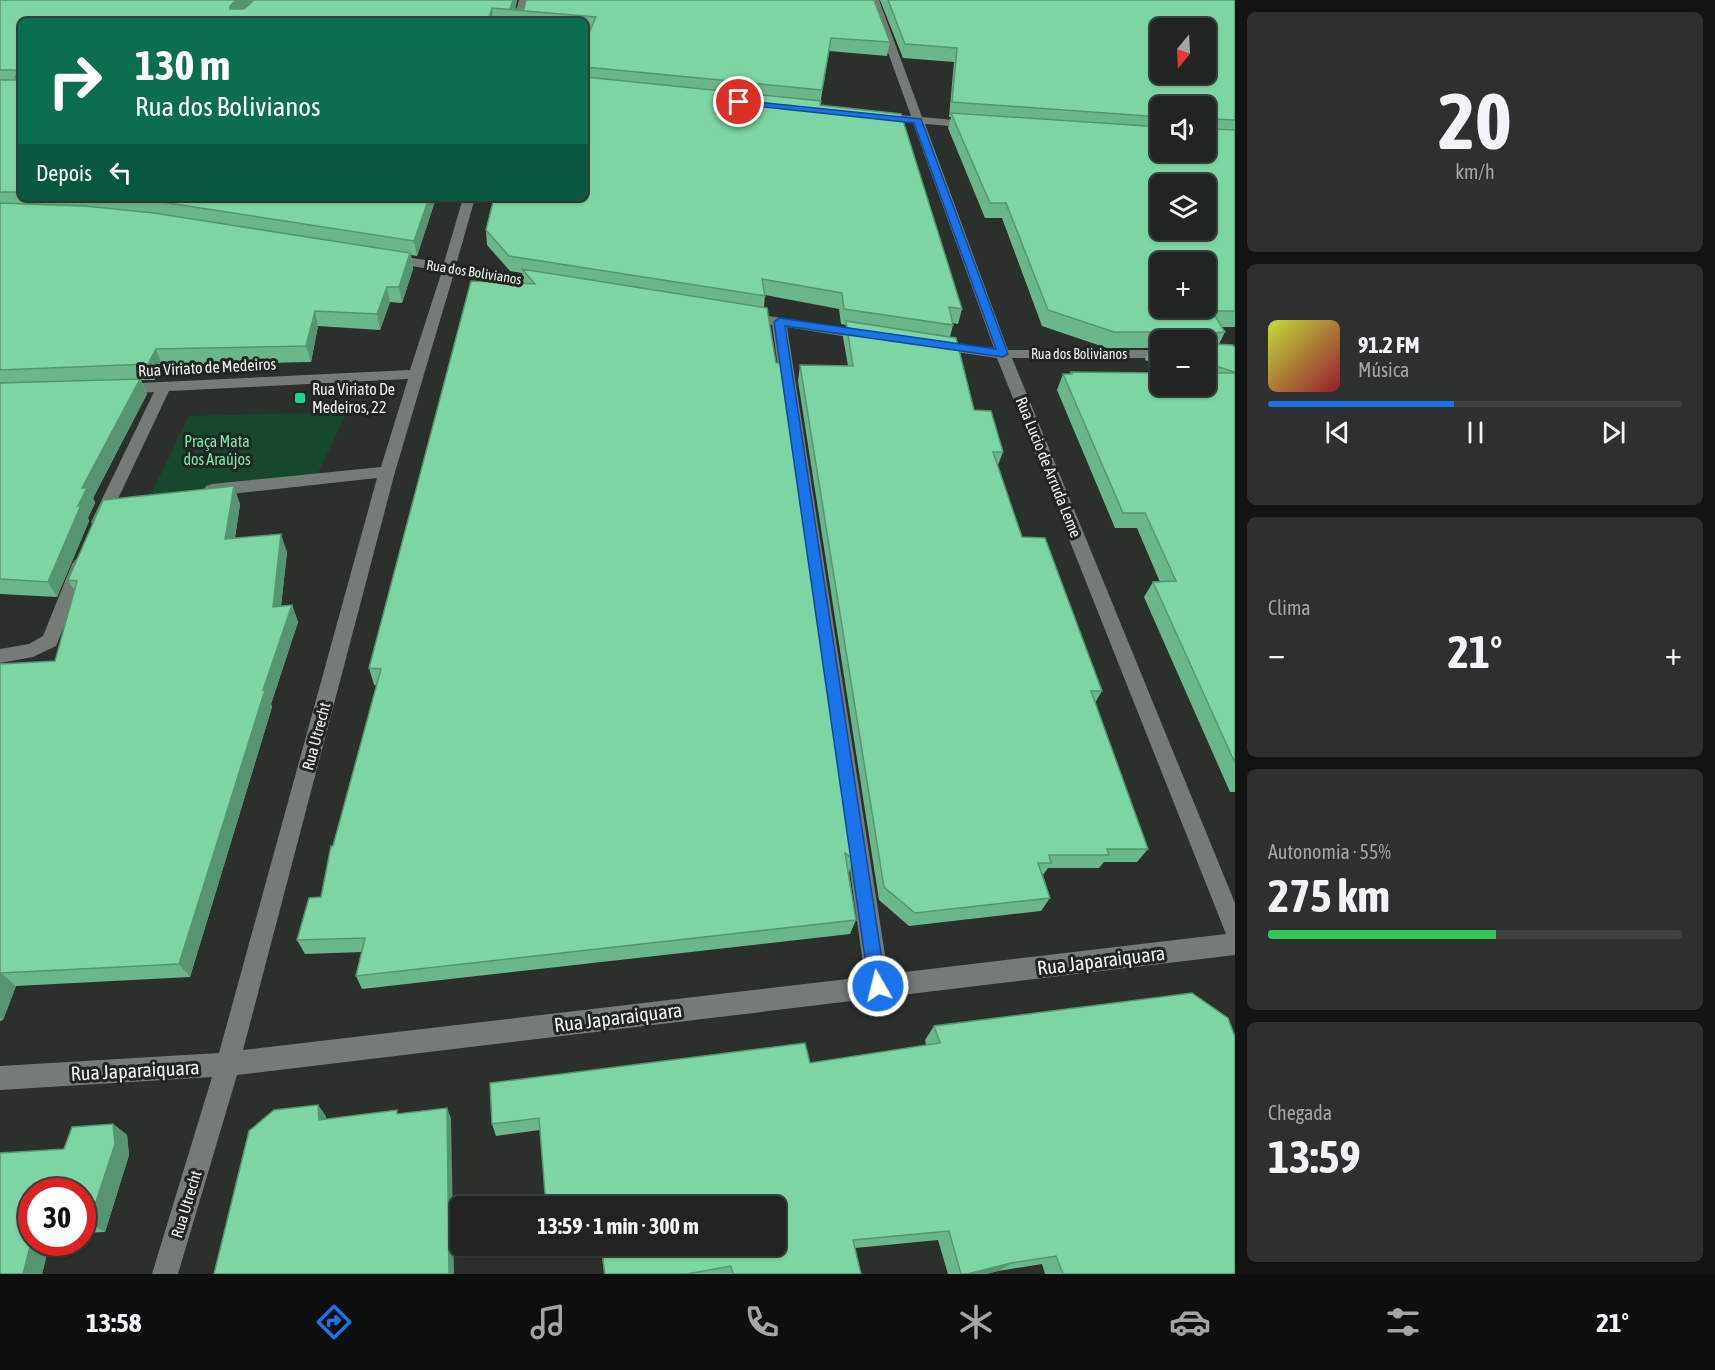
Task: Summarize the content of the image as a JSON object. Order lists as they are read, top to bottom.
{
  "streets": {
    "street": [
      "Rua dos Bolivianos",
      "Rua Viriato de Medeiros",
      "Rua Lucio de Arruda Leme",
      "Rua Utrecht",
      "Rua Japaraiquara"
    ]
  },
  "crossings": [
    ["Rua dos Bolivianos", "Rua Lucio de Arruda Leme"],
    ["Rua dos Bolivianos", "Rua Utrecht"],
    ["Rua Viriato de Medeiros", "Rua Utrecht"],
    ["Rua Utrecht", "Rua Japaraiquara"]
  ],
  "parks": ["Praça Mata dos Araújos"],
  "places": {
    "transit": ["Rua Viriato De Medeiros, 22"]
  },
  "north": "bottom",
  "page": {
    "tile": [
      ["20", "km/h"],
      "Clima",
      ["Autonomia · 55%", "275 km"],
      ["Chegada", "13:59"]
    ],
    "map_buttons": ["+", "−"],
    "turn": ["130 m", "Rua dos Bolivianos"],
    "then": "Depois",
    "song": ["91.2 FM", "Música"],
    "heat": ["−", "21°", "+"],
    "limit": "30",
    "trip": "13:59 · 1 min · 300 m",
    "tabs": ["13:58", "21°"]
  }
}
